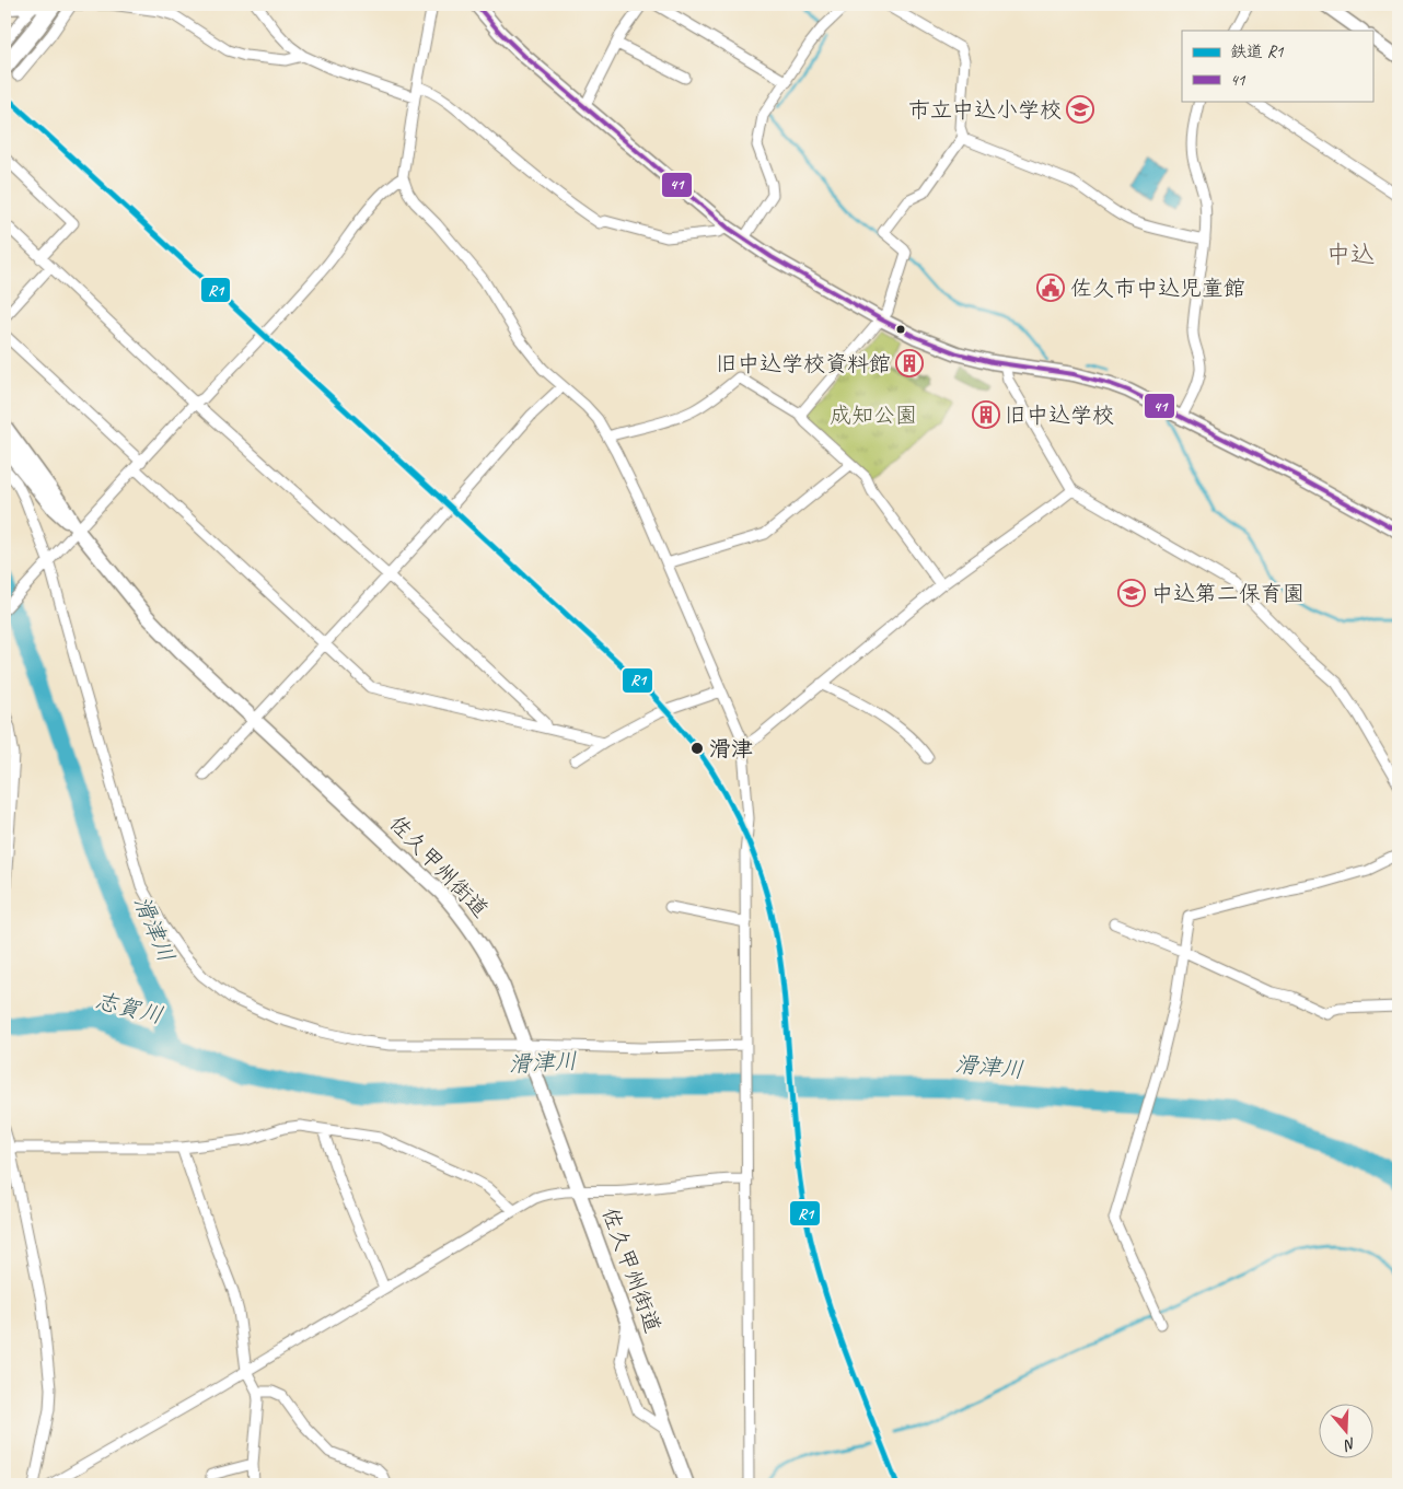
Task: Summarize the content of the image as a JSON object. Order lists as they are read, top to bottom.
{
  "streets": {
    "main road": ["佐久甲州街道"]
  },
  "districts": ["中込"],
  "water": ["滑津川", "志賀川"],
  "parks": ["成知公園"],
  "places": {
    "school or university": ["市立中込小学校", "中込第二保育園"],
    "public building": ["佐久市中込児童館"],
    "building": ["旧中込学校資料館", "旧中込学校"],
    "other": ["滑津"]
  },
  "lines": ["transit line 41", "rail line R1"],
  "legend": ["鉄道 R1", "41"],
  "north": "bottom"
}
